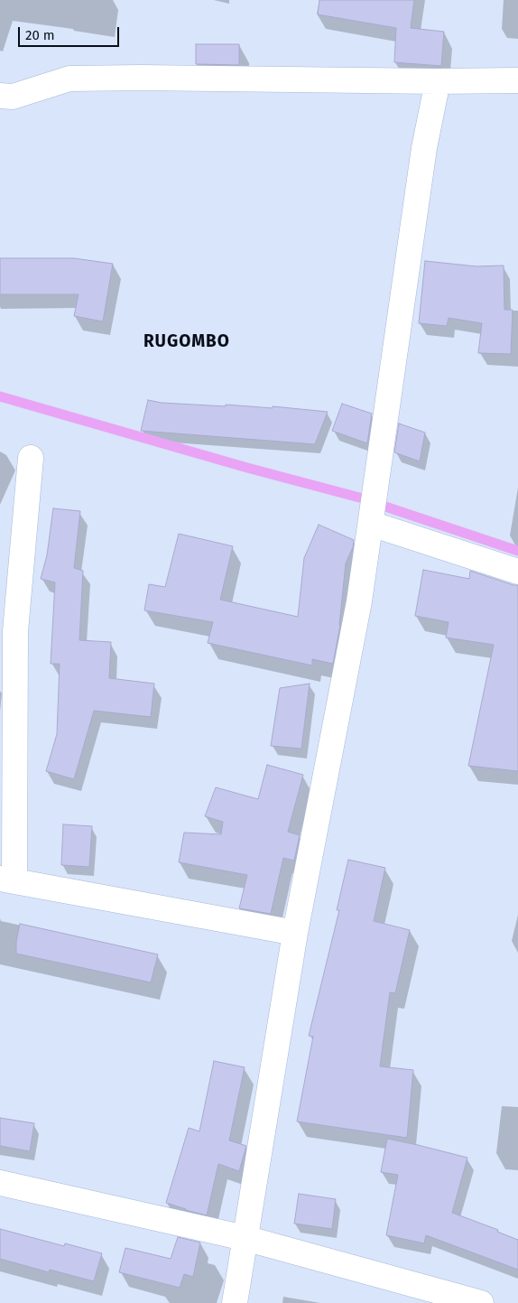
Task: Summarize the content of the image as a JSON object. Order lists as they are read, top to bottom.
{
  "districts": ["RUGOMBO"],
  "scale_bar": "20 m"
}
